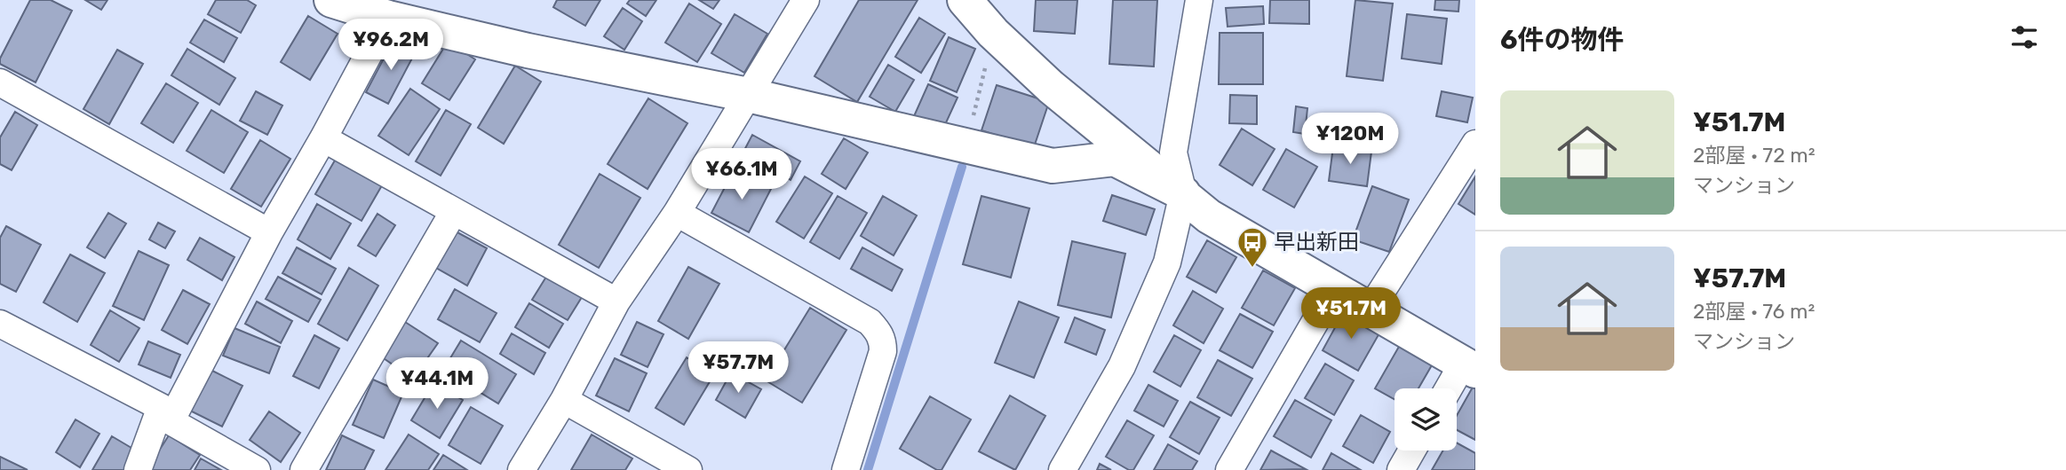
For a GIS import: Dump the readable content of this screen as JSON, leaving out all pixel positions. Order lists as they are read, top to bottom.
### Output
{
  "places": {
    "bus stop": ["早出新田"]
  },
  "page": {
    "heading": "6件の物件",
    "price": [
      "¥96.2M",
      "¥120M",
      "¥66.1M",
      "¥51.7M",
      "¥57.7M",
      "¥44.1M"
    ],
    "list": [
      {
        "name": "¥51.7M",
        "note": "2部屋 · 72 m² · マンション"
      },
      {
        "name": "¥57.7M",
        "note": "2部屋 · 76 m² · マンション"
      }
    ]
  }
}
